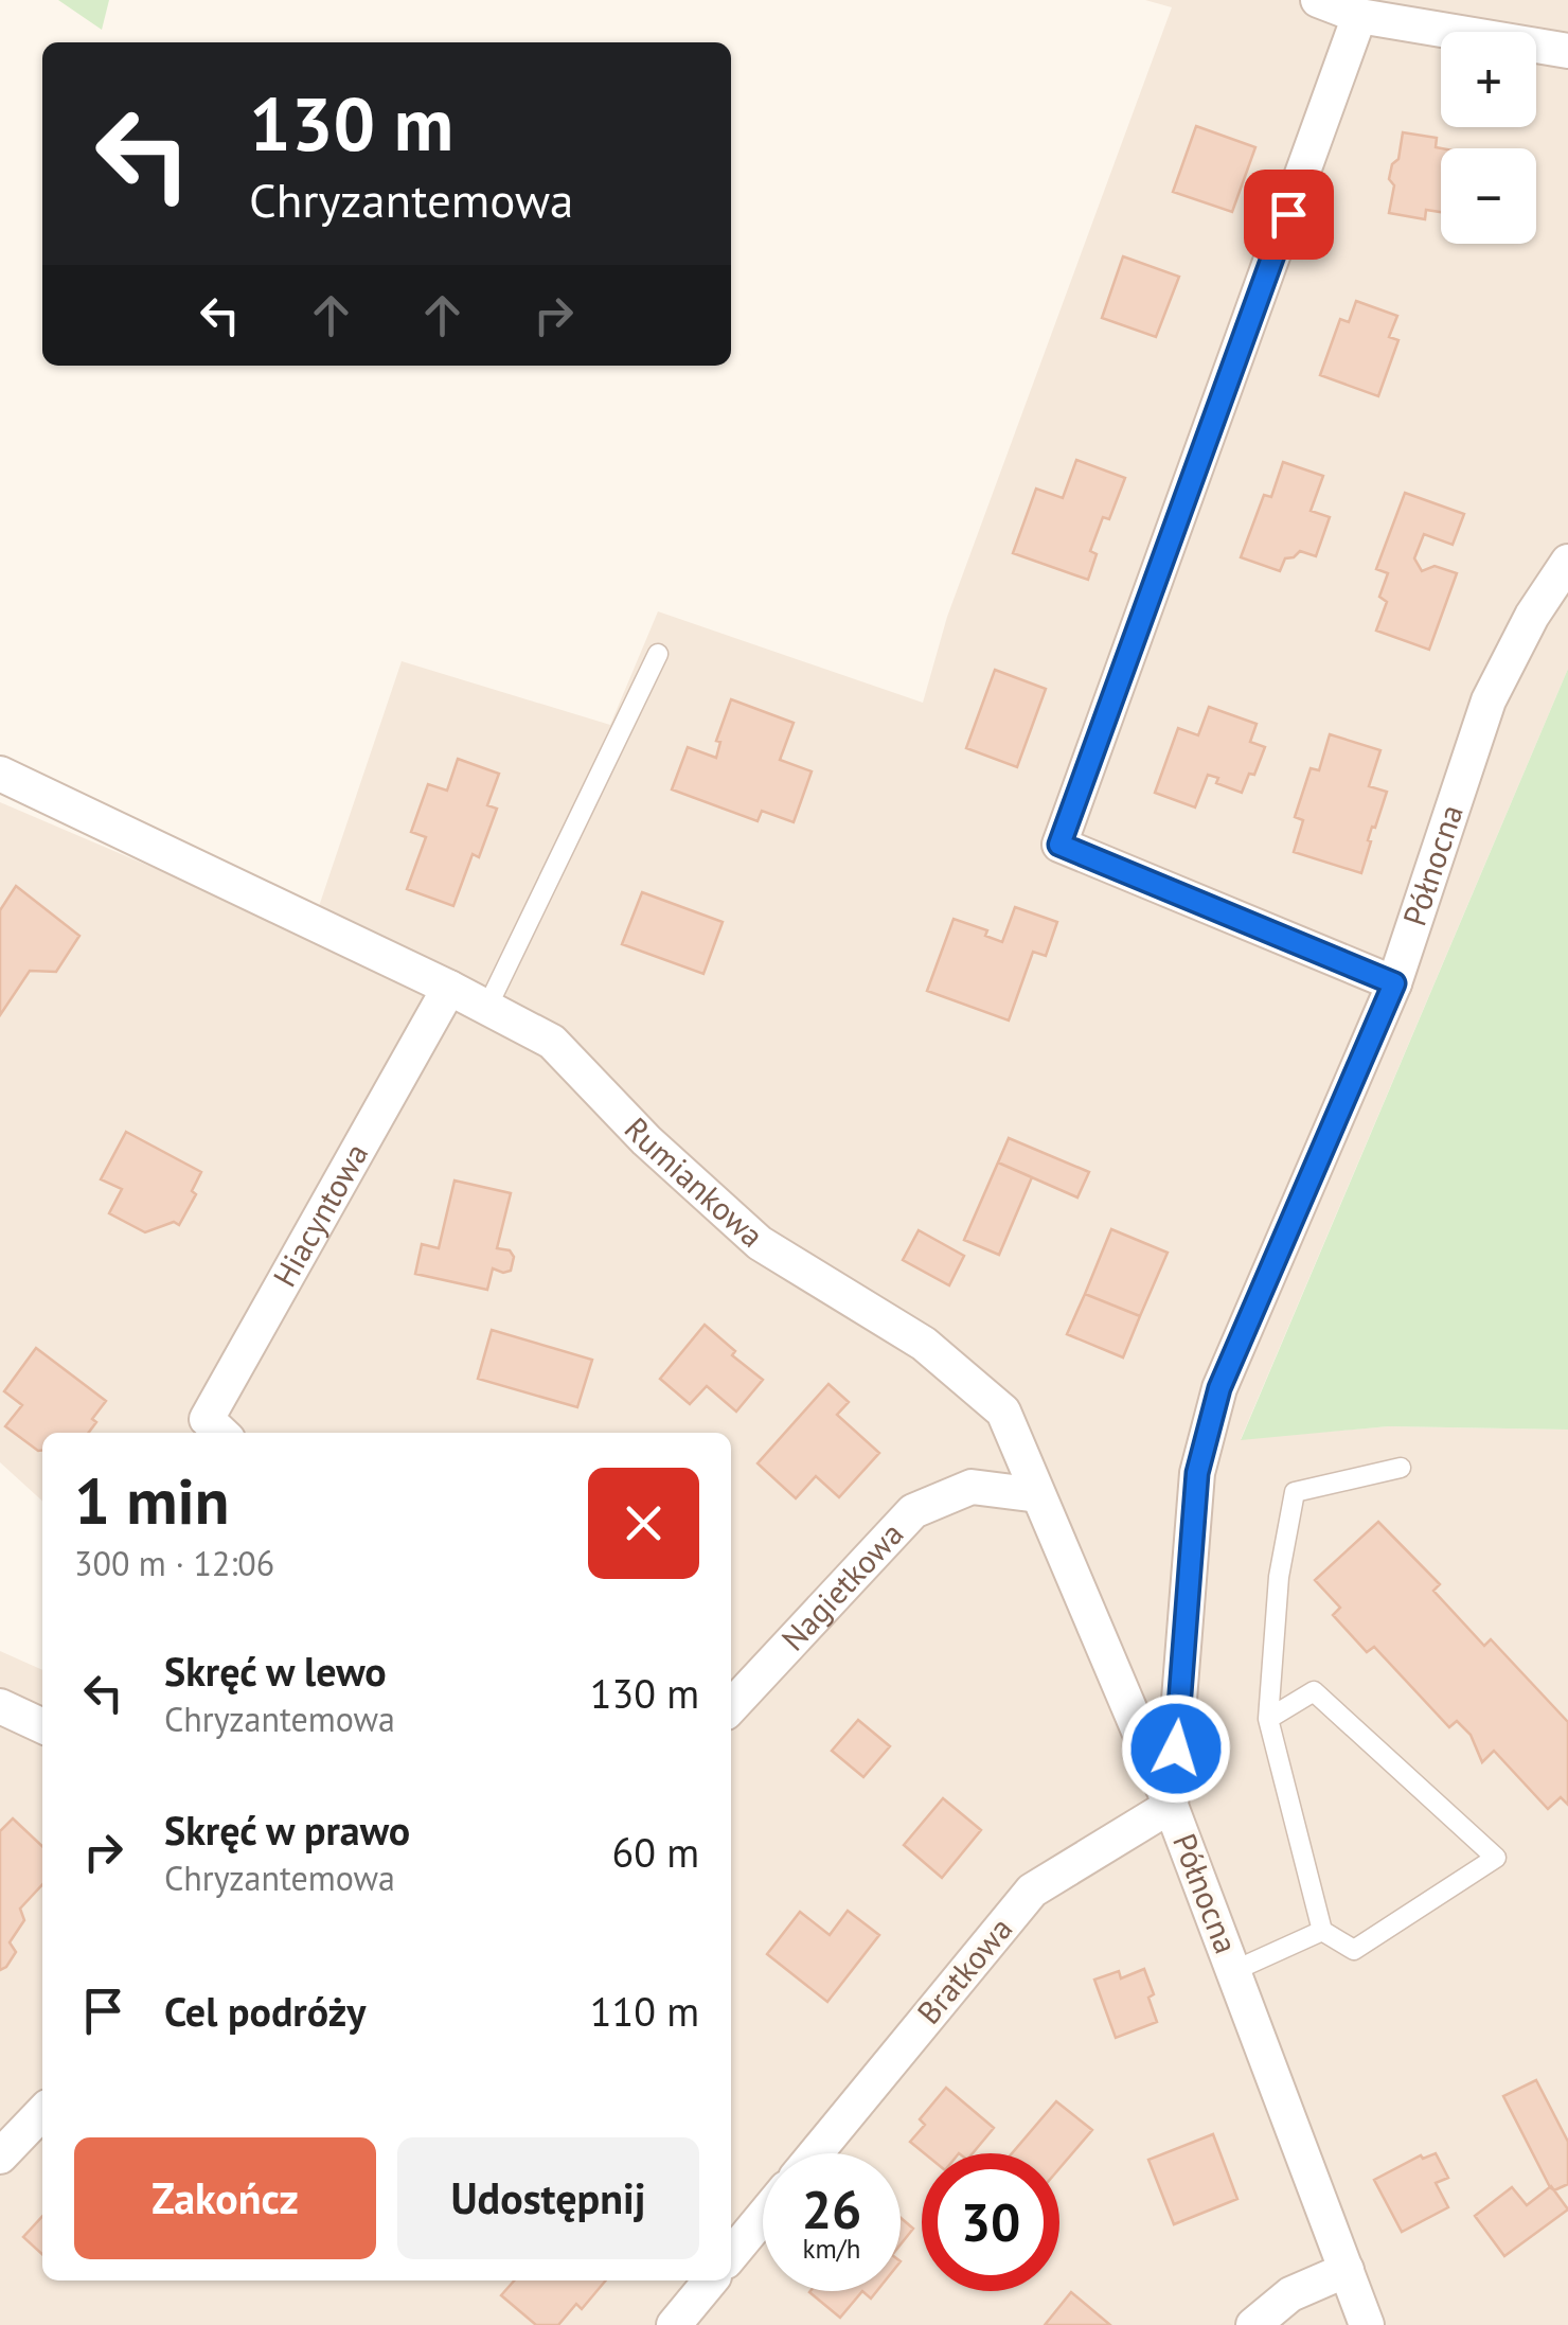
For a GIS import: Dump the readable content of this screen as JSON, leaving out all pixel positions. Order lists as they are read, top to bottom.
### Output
{
  "streets": {
    "street": [
      "Północna",
      "Rumiankowa",
      "Hiacyntowa",
      "Nagietkowa",
      "Bratkowa"
    ]
  },
  "crossings": [
    ["Północna", "Rumiankowa"],
    ["Północna", "Bratkowa"],
    ["Rumiankowa", "Hiacyntowa"],
    ["Rumiankowa", "Nagietkowa"],
    ["Rumiankowa", "Bratkowa"]
  ],
  "page": {
    "map_buttons": ["+", "−"],
    "turn": ["130 m", "Chryzantemowa"],
    "heading": ["1 min", "300 m · 12:06"],
    "list": [
      {
        "name": "Skręć w lewo",
        "note": "Chryzantemowa",
        "value": "130 m"
      },
      {
        "name": "Skręć w prawo",
        "note": "Chryzantemowa",
        "value": "60 m"
      },
      {
        "name": "Cel podróży",
        "value": "110 m"
      }
    ],
    "buttons": ["Zakończ", "Udostępnij"],
    "speed": "26 km/h",
    "limit": "30"
  }
}
